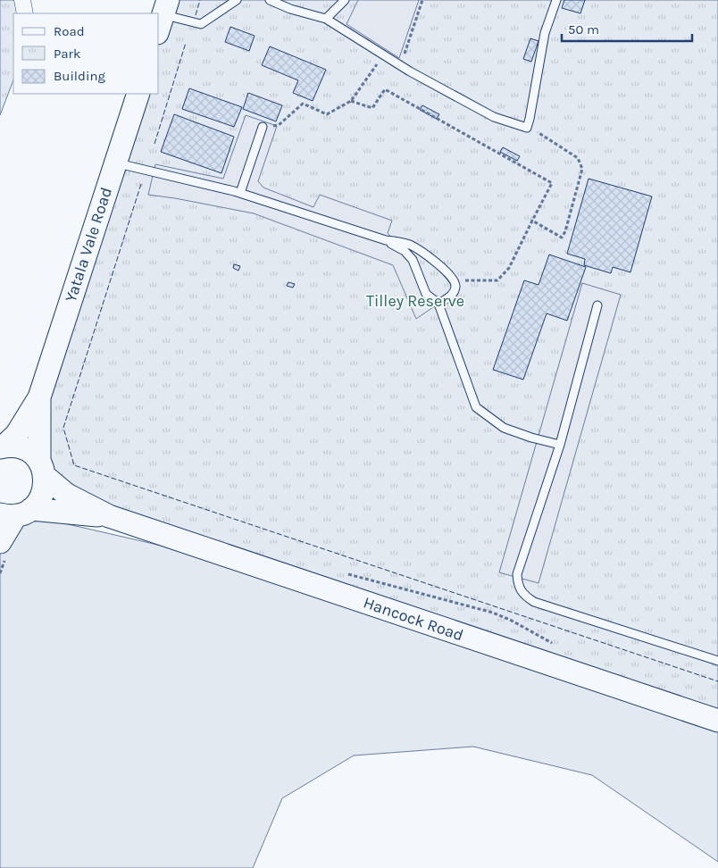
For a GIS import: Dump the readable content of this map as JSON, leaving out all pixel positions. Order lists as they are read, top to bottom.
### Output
{
  "streets": {
    "main road": ["Yatala Vale Road", "Hancock Road"]
  },
  "crossings": [
    ["Yatala Vale Road", "Hancock Road"]
  ],
  "parks": ["Tilley Reserve"],
  "legend": ["Road", "Park", "Building"],
  "scale_bar": "50 m"
}
